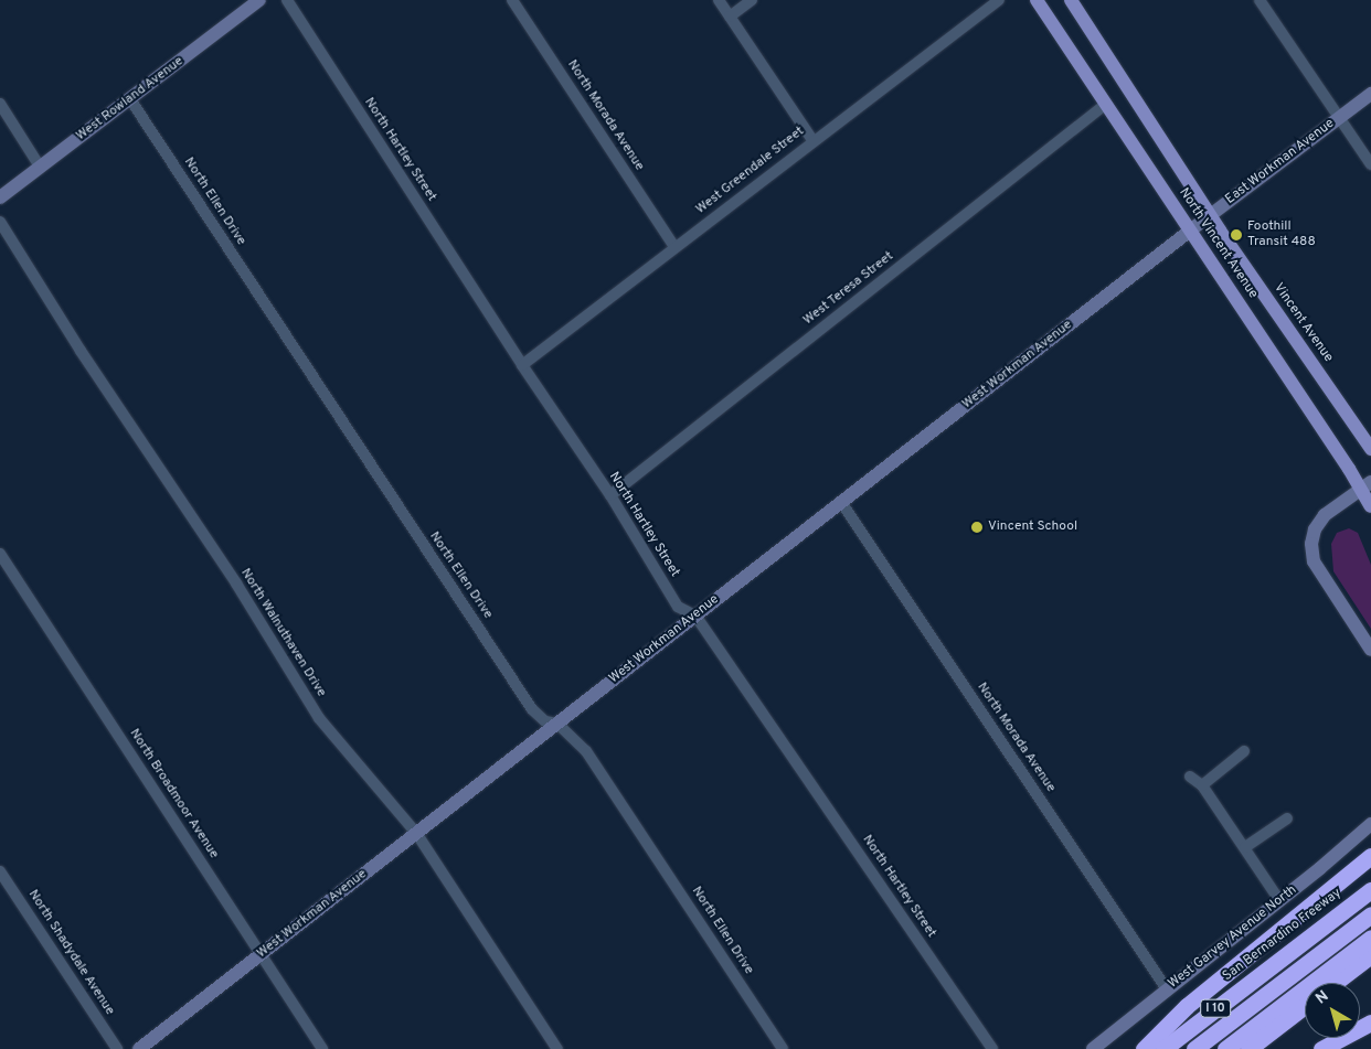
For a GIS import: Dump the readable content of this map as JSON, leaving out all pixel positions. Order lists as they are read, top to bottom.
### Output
{
  "streets": {
    "highway": ["San Bernardino Freeway", "I 10"],
    "main road": ["North Vincent Avenue", "Vincent Avenue"],
    "street": [
      "West Rowland Avenue",
      "North Morada Avenue",
      "North Hartley Street",
      "East Workman Avenue",
      "West Greendale Street",
      "North Ellen Drive",
      "West Teresa Street",
      "West Workman Avenue",
      "North Walnuthaven Drive",
      "North Broadmoor Avenue",
      "West Garvey Avenue North",
      "North Shadydale Avenue"
    ]
  },
  "crossings": [
    ["West Rowland Avenue", "North Ellen Drive"],
    ["North Morada Avenue", "West Greendale Street"],
    ["North Morada Avenue", "West Workman Avenue"],
    ["North Morada Avenue", "West Garvey Avenue North"],
    ["North Hartley Street", "West Greendale Street"],
    ["North Hartley Street", "West Teresa Street"],
    ["North Hartley Street", "West Workman Avenue"],
    ["East Workman Avenue", "North Vincent Avenue"],
    ["East Workman Avenue", "Vincent Avenue"],
    ["East Workman Avenue", "West Workman Avenue"],
    ["North Ellen Drive", "West Workman Avenue"],
    ["North Vincent Avenue", "West Teresa Street"],
    ["North Vincent Avenue", "Vincent Avenue"],
    ["North Vincent Avenue", "West Workman Avenue"],
    ["West Workman Avenue", "North Walnuthaven Drive"],
    ["West Workman Avenue", "North Broadmoor Avenue"]
  ],
  "places": ["Foothill Transit 488", "Vincent School"],
  "north": "top left"
}
